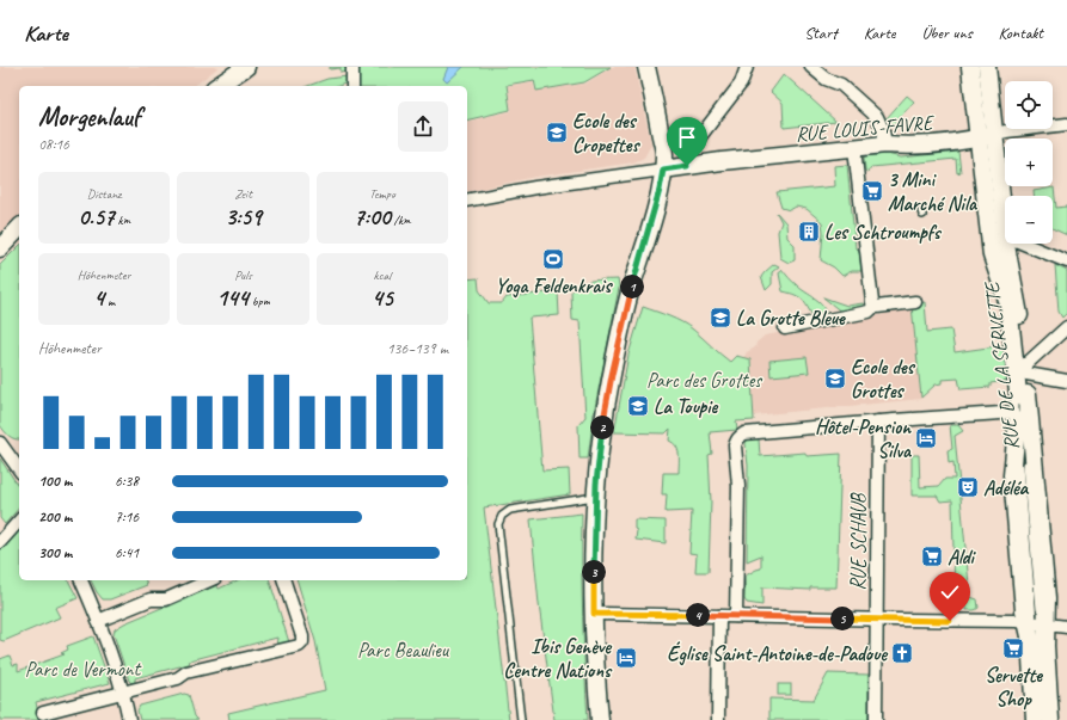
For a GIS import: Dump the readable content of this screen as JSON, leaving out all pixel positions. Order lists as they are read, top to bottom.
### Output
{
  "streets": {
    "main road": ["RUE LOUIS-FAVRE", "RUE DE LA SERVETTE"],
    "street": ["RUE SCHAUB"]
  },
  "crossings": [
    ["RUE LOUIS-FAVRE", "RUE DE LA SERVETTE"]
  ],
  "parks": ["Parc des Grottes", "Parc Beaulieu", "Parc de Vermont"],
  "places": {
    "school or university": [
      "Ecole des Cropettes",
      "La Grotte Bleue",
      "Ecole des Grottes",
      "La Toupie"
    ],
    "supermarket": ["3 Mini Marché Nila", "Aldi", "Servette Shop"],
    "building": ["Les Schtroumpfs"],
    "sports": ["Yoga Feldenkrais"],
    "hotel": ["Hôtel-Pension Silva", "Ibis Genève Centre Nations"],
    "theatre": ["Adéléa"],
    "church": ["Église Saint-Antoine-de-Padoue"]
  },
  "page": {
    "header": "Karte",
    "nav": [
      "Start",
      "Karte",
      "Über uns",
      "Kontakt"
    ],
    "map_buttons": ["+", "−"],
    "heading": ["Morgenlauf", "08:16"],
    "stats": [
      ["Distanz", "0.57 km"],
      ["Zeit", "3:59"],
      ["Tempo", "7:00 /km"],
      ["Höhenmeter", "4 m"],
      ["Puls", "144 bpm"],
      ["kcal", "45"]
    ],
    "pins": [
      "1",
      "2",
      "3",
      "4",
      "5"
    ],
    "chart": ["Höhenmeter", "136–139 m"],
    "list": [
      {
        "name": "100 m",
        "note": "6:38"
      },
      {
        "name": "200 m",
        "note": "7:16"
      },
      {
        "name": "300 m",
        "note": "6:41"
      }
    ]
  }
}
